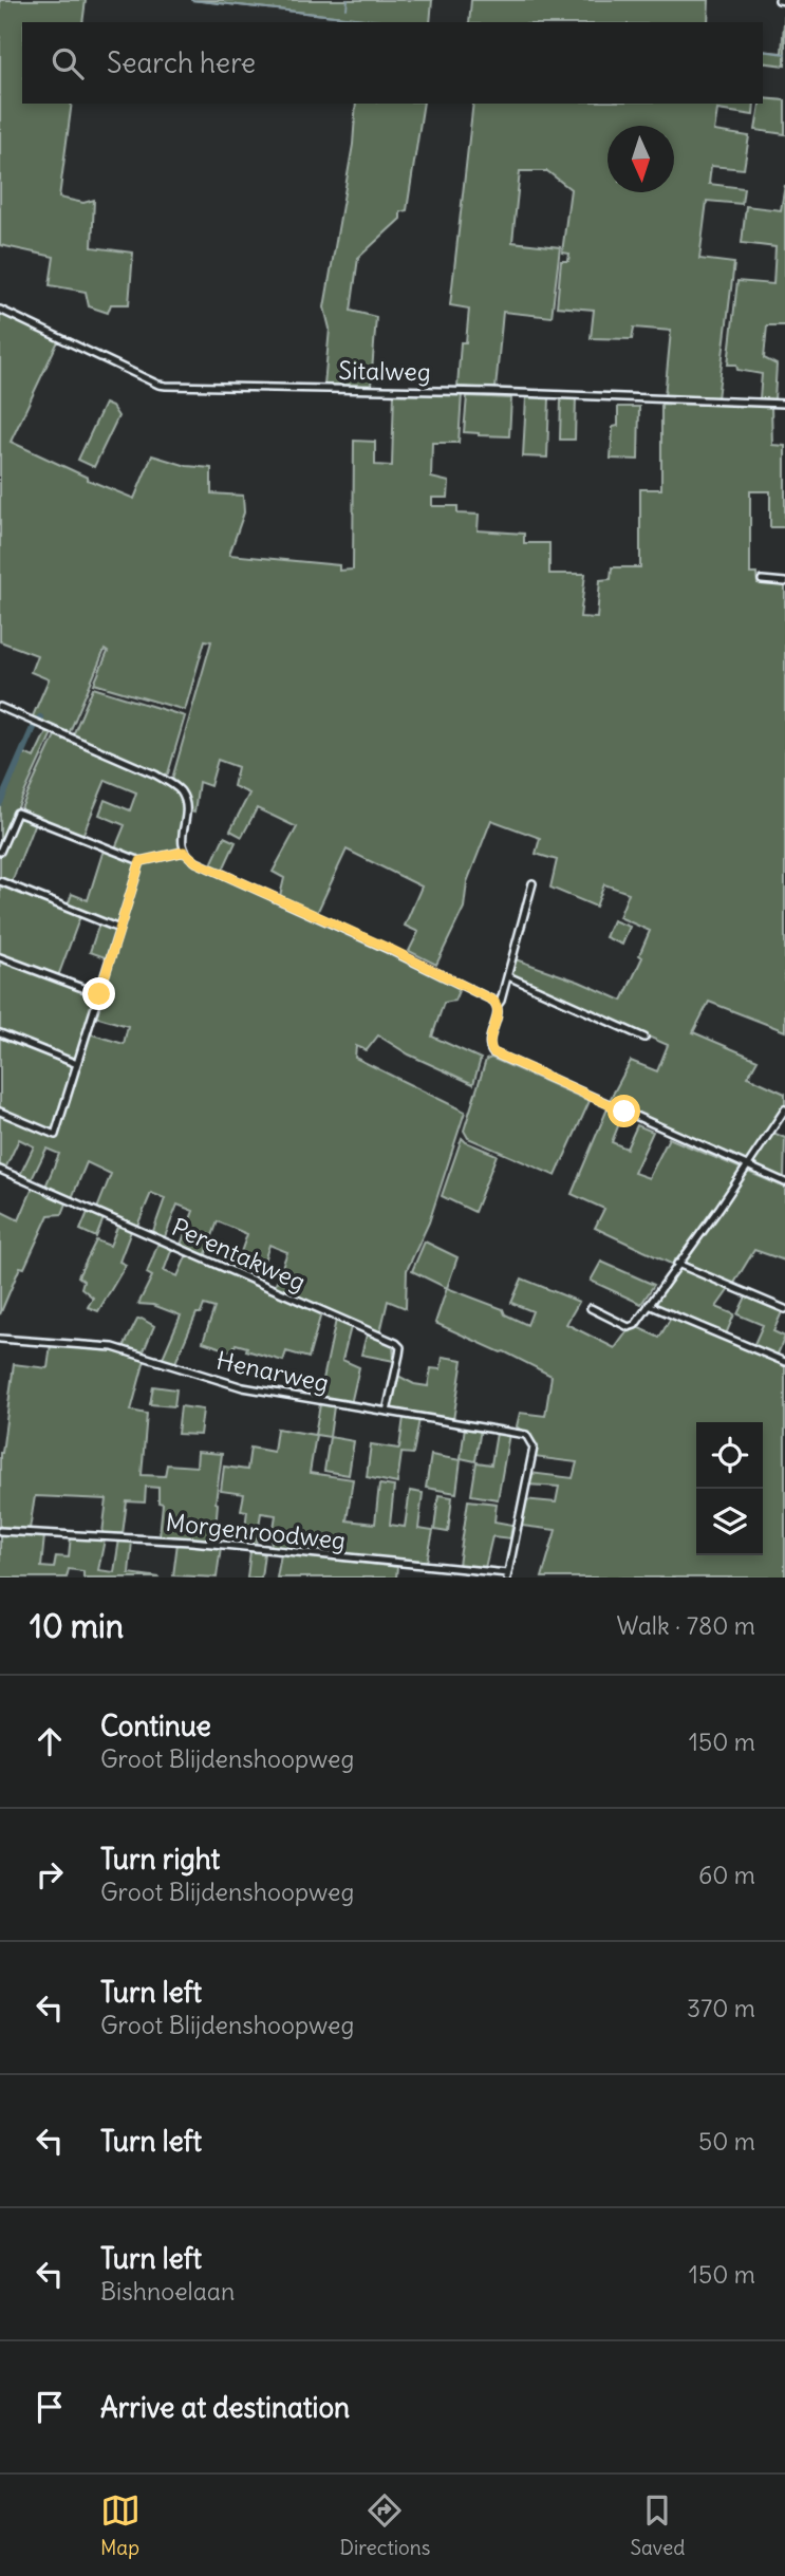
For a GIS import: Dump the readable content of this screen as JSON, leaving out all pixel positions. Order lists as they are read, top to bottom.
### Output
{
  "streets": {
    "street": [
      "Sitalweg",
      "Perentakweg",
      "Henarweg",
      "Morgenroodweg"
    ]
  },
  "crossings": [
    ["Perentakweg", "Henarweg"],
    ["Henarweg", "Morgenroodweg"]
  ],
  "north": "bottom",
  "page": {
    "search": "Search here",
    "heading": ["10 min", "Walk · 780 m"],
    "list": [
      ["Continue", "Groot Blijdenshoopweg", "150 m"],
      ["Turn right", "Groot Blijdenshoopweg", "60 m"],
      ["Turn left", "Groot Blijdenshoopweg", "370 m"],
      ["Turn left", "50 m"],
      ["Turn left", "Bishnoelaan", "150 m"],
      "Arrive at destination"
    ],
    "nav": ["Map", "Directions", "Saved"]
  }
}
